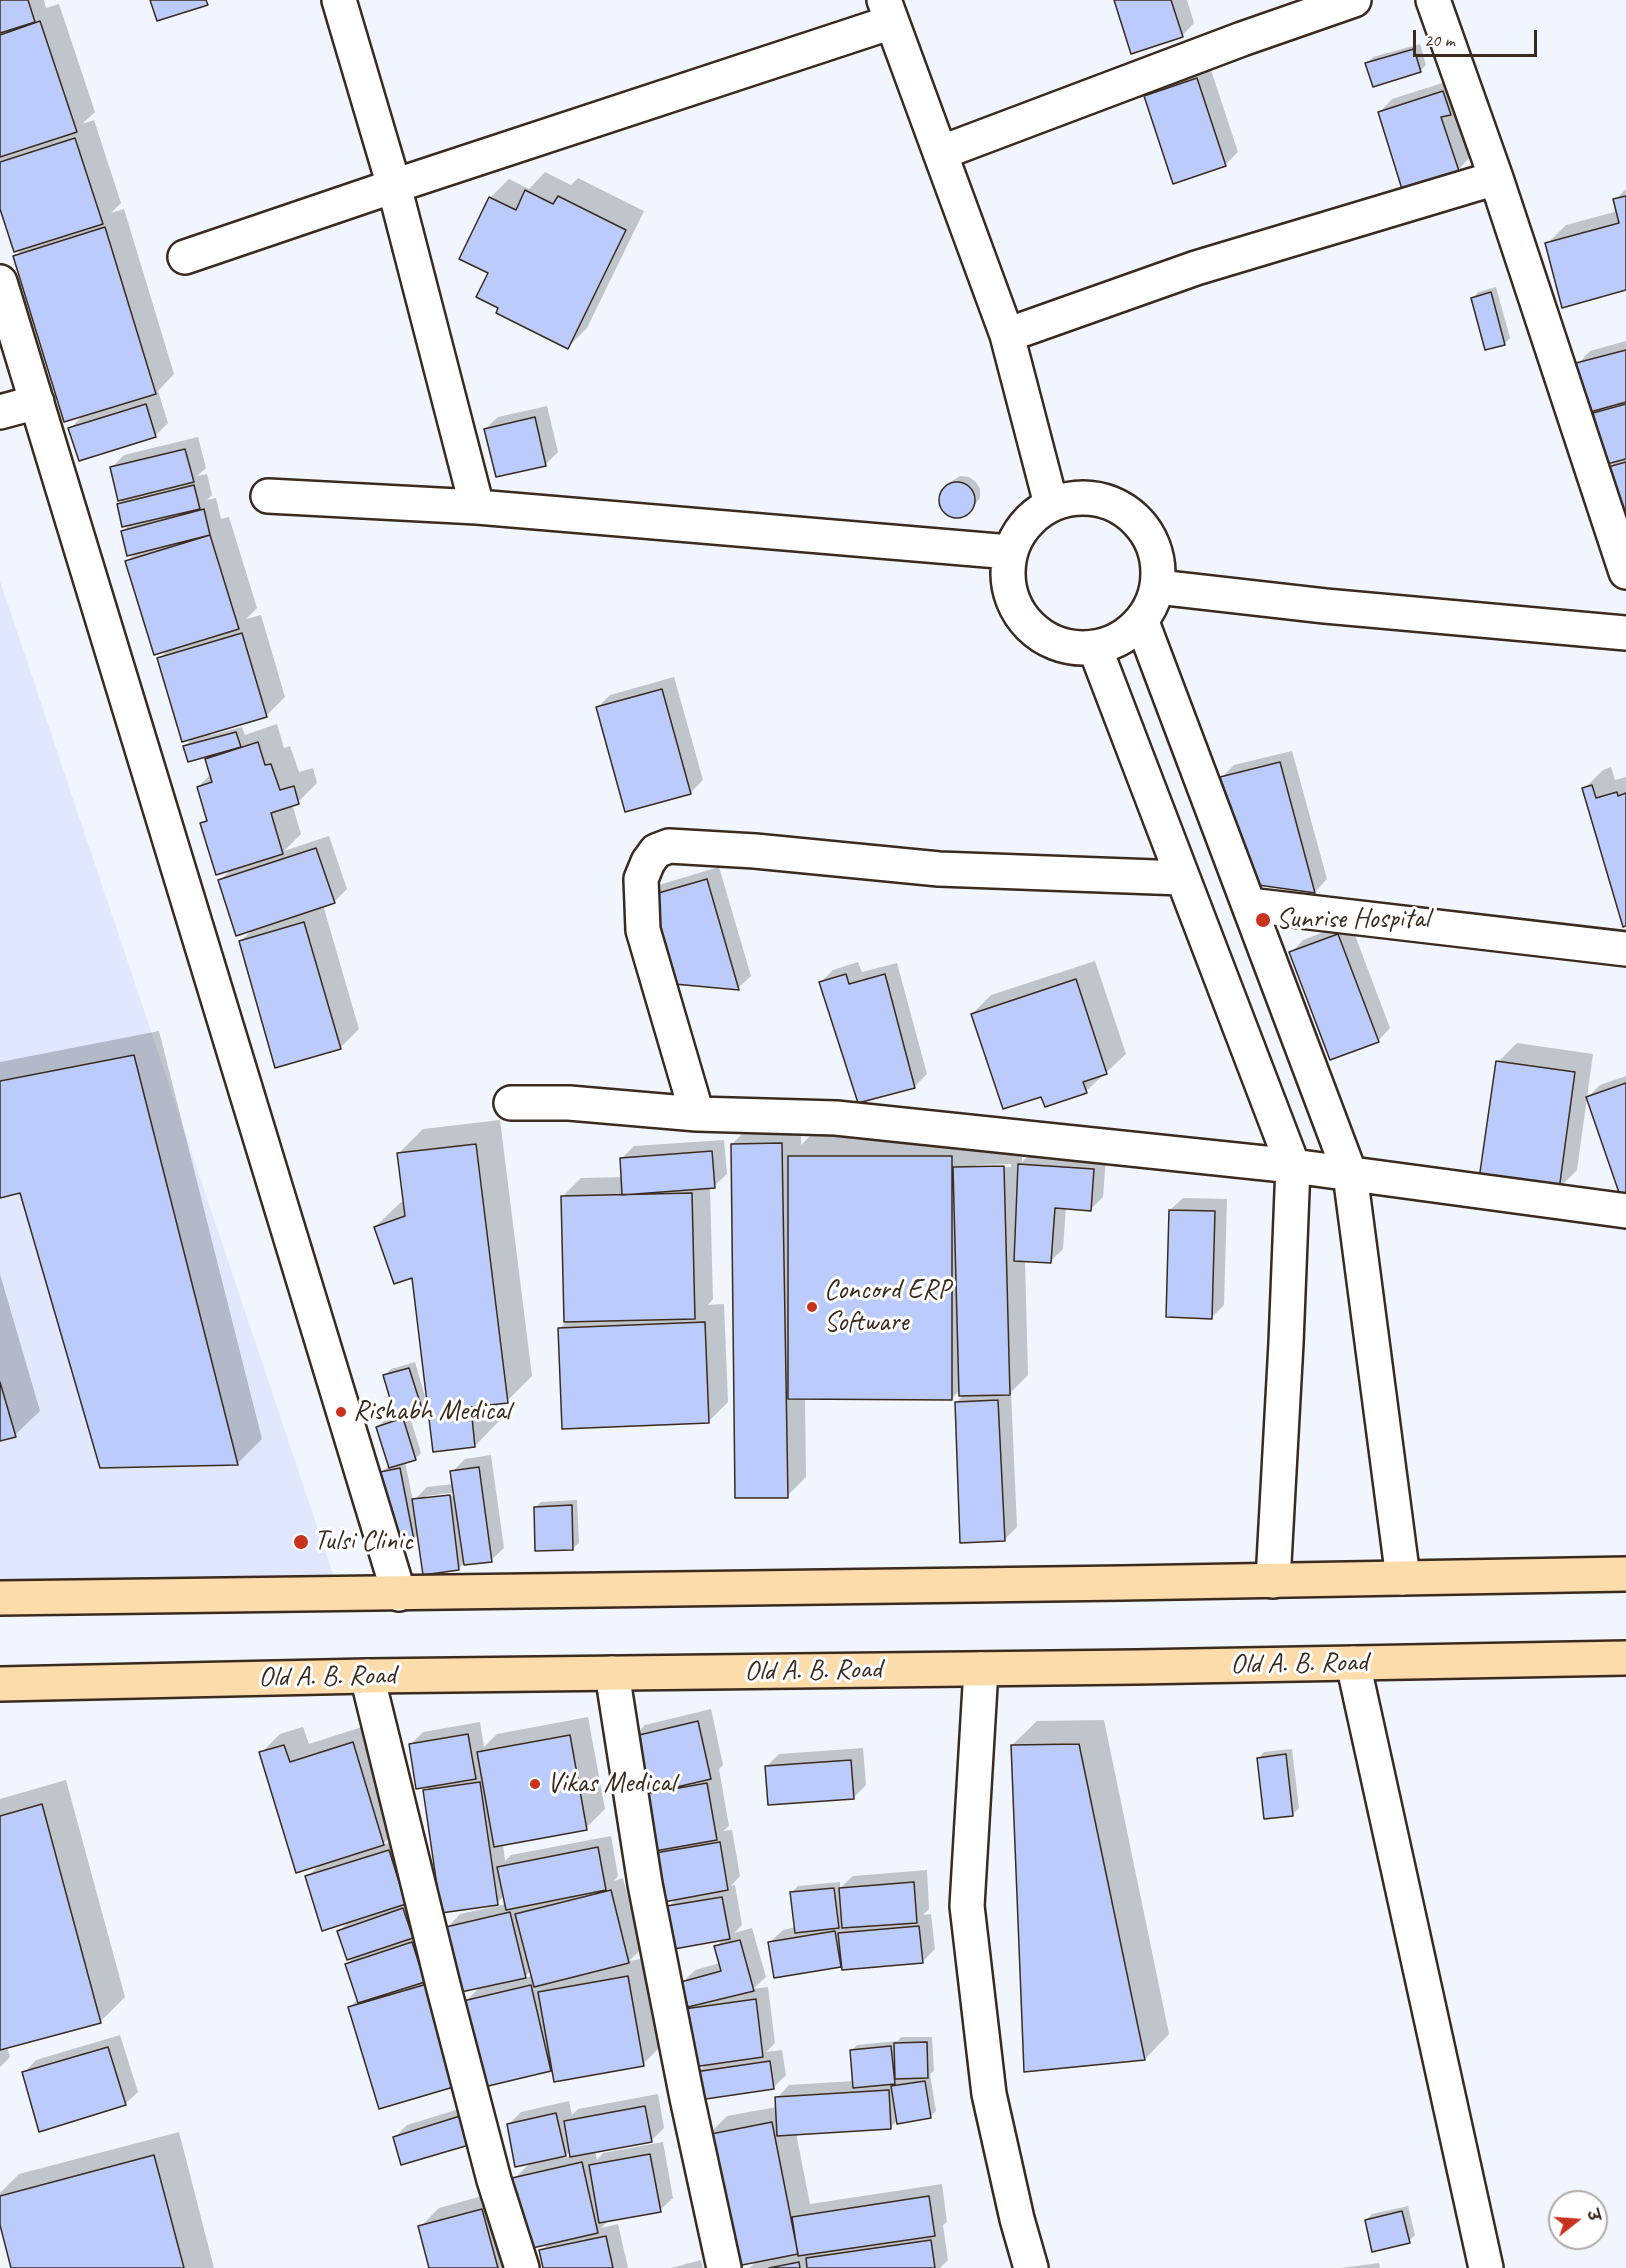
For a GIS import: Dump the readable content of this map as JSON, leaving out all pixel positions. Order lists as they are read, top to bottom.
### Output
{
  "streets": {
    "main road": ["Old A. B. Road"]
  },
  "places": [
    "Sunrise Hospital",
    "Concord ERP Software",
    "Rishabh Medical",
    "Tulsi Clinic",
    "Vikas Medical"
  ],
  "scale_bar": "20 m",
  "north": "right"
}
